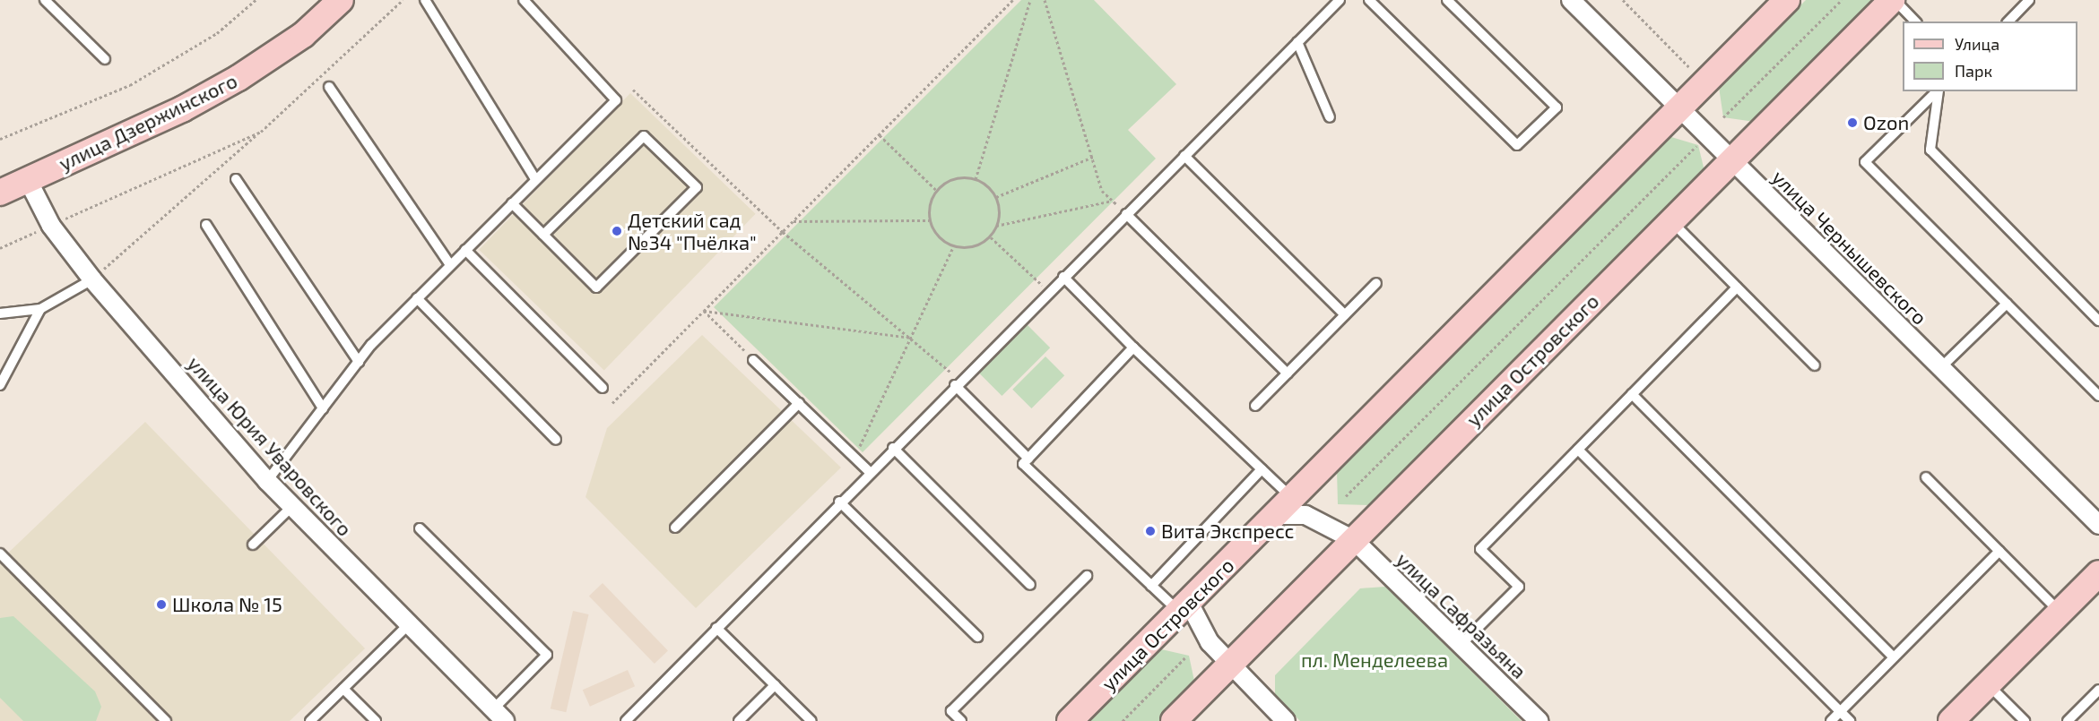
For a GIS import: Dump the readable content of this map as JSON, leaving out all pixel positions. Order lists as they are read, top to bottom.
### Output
{
  "streets": {
    "main road": ["улица Дзержинского", "улица Островского"],
    "street": ["улица Чернышевского", "улица Юрия Уваровского", "улица Сафразьяна"]
  },
  "crossings": [
    ["улица Дзержинского", "улица Юрия Уваровского"],
    ["улица Чернышевского", "улица Островского"],
    ["улица Островского", "улица Сафразьяна"]
  ],
  "parks": ["пл. Менделеева"],
  "places": [
    "Ozon",
    "Детский сад №34 \"Пчёлка\"",
    "Вита Экспресс",
    "Школа № 15"
  ],
  "legend": ["Улица", "Парк"]
}
